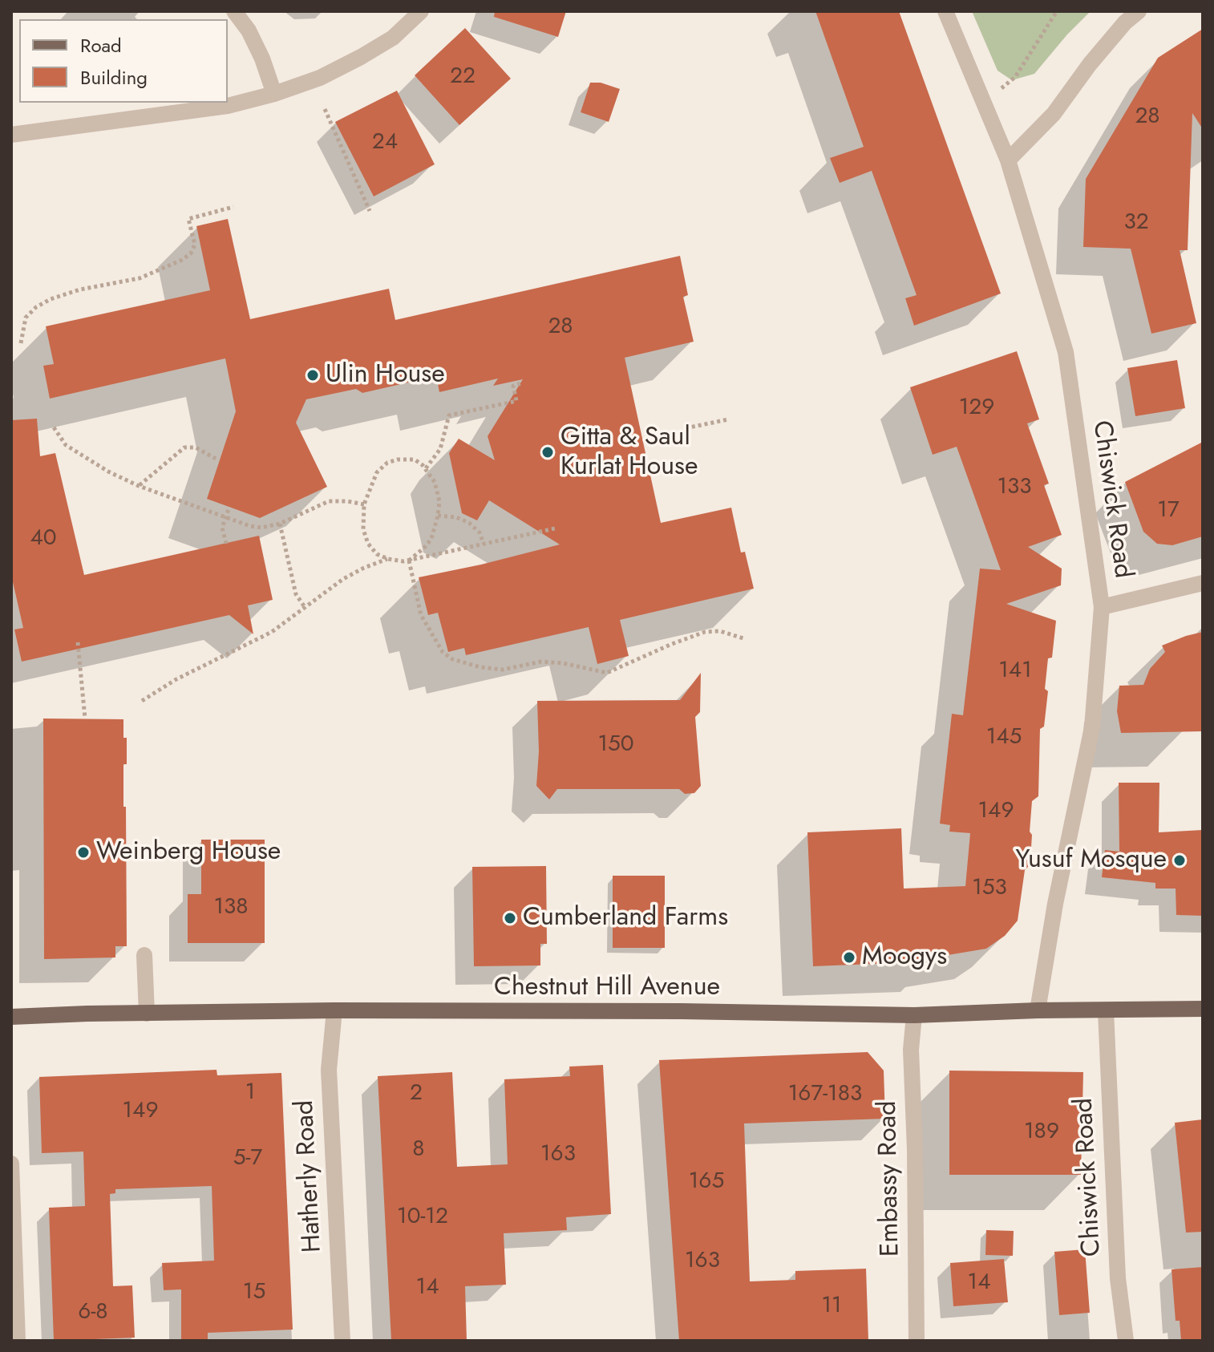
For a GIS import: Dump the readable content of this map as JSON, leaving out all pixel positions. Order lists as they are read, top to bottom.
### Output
{
  "streets": {
    "main road": ["Chestnut Hill Avenue"],
    "street": ["Chiswick Road", "Hatherly Road", "Embassy Road"]
  },
  "crossings": [
    ["Chiswick Road", "Chestnut Hill Avenue"],
    ["Chestnut Hill Avenue", "Hatherly Road"],
    ["Chestnut Hill Avenue", "Embassy Road"]
  ],
  "places": [
    "Ulin House",
    "Gitta & Saul Kurlat House",
    "Weinberg House",
    "Yusuf Mosque",
    "Cumberland Farms",
    "Moogys"
  ],
  "house_numbers": [
    "22",
    "28",
    "24",
    "32",
    "28",
    "129",
    "133",
    "17",
    "40",
    "141",
    "145",
    "150",
    "149",
    "153",
    "138",
    "1",
    "2",
    "167-183",
    "149",
    "189",
    "8",
    "163",
    "5-7",
    "165",
    "10-12",
    "163",
    "14",
    "14",
    "15",
    "11",
    "6-8"
  ],
  "legend": ["Road", "Building"]
}
